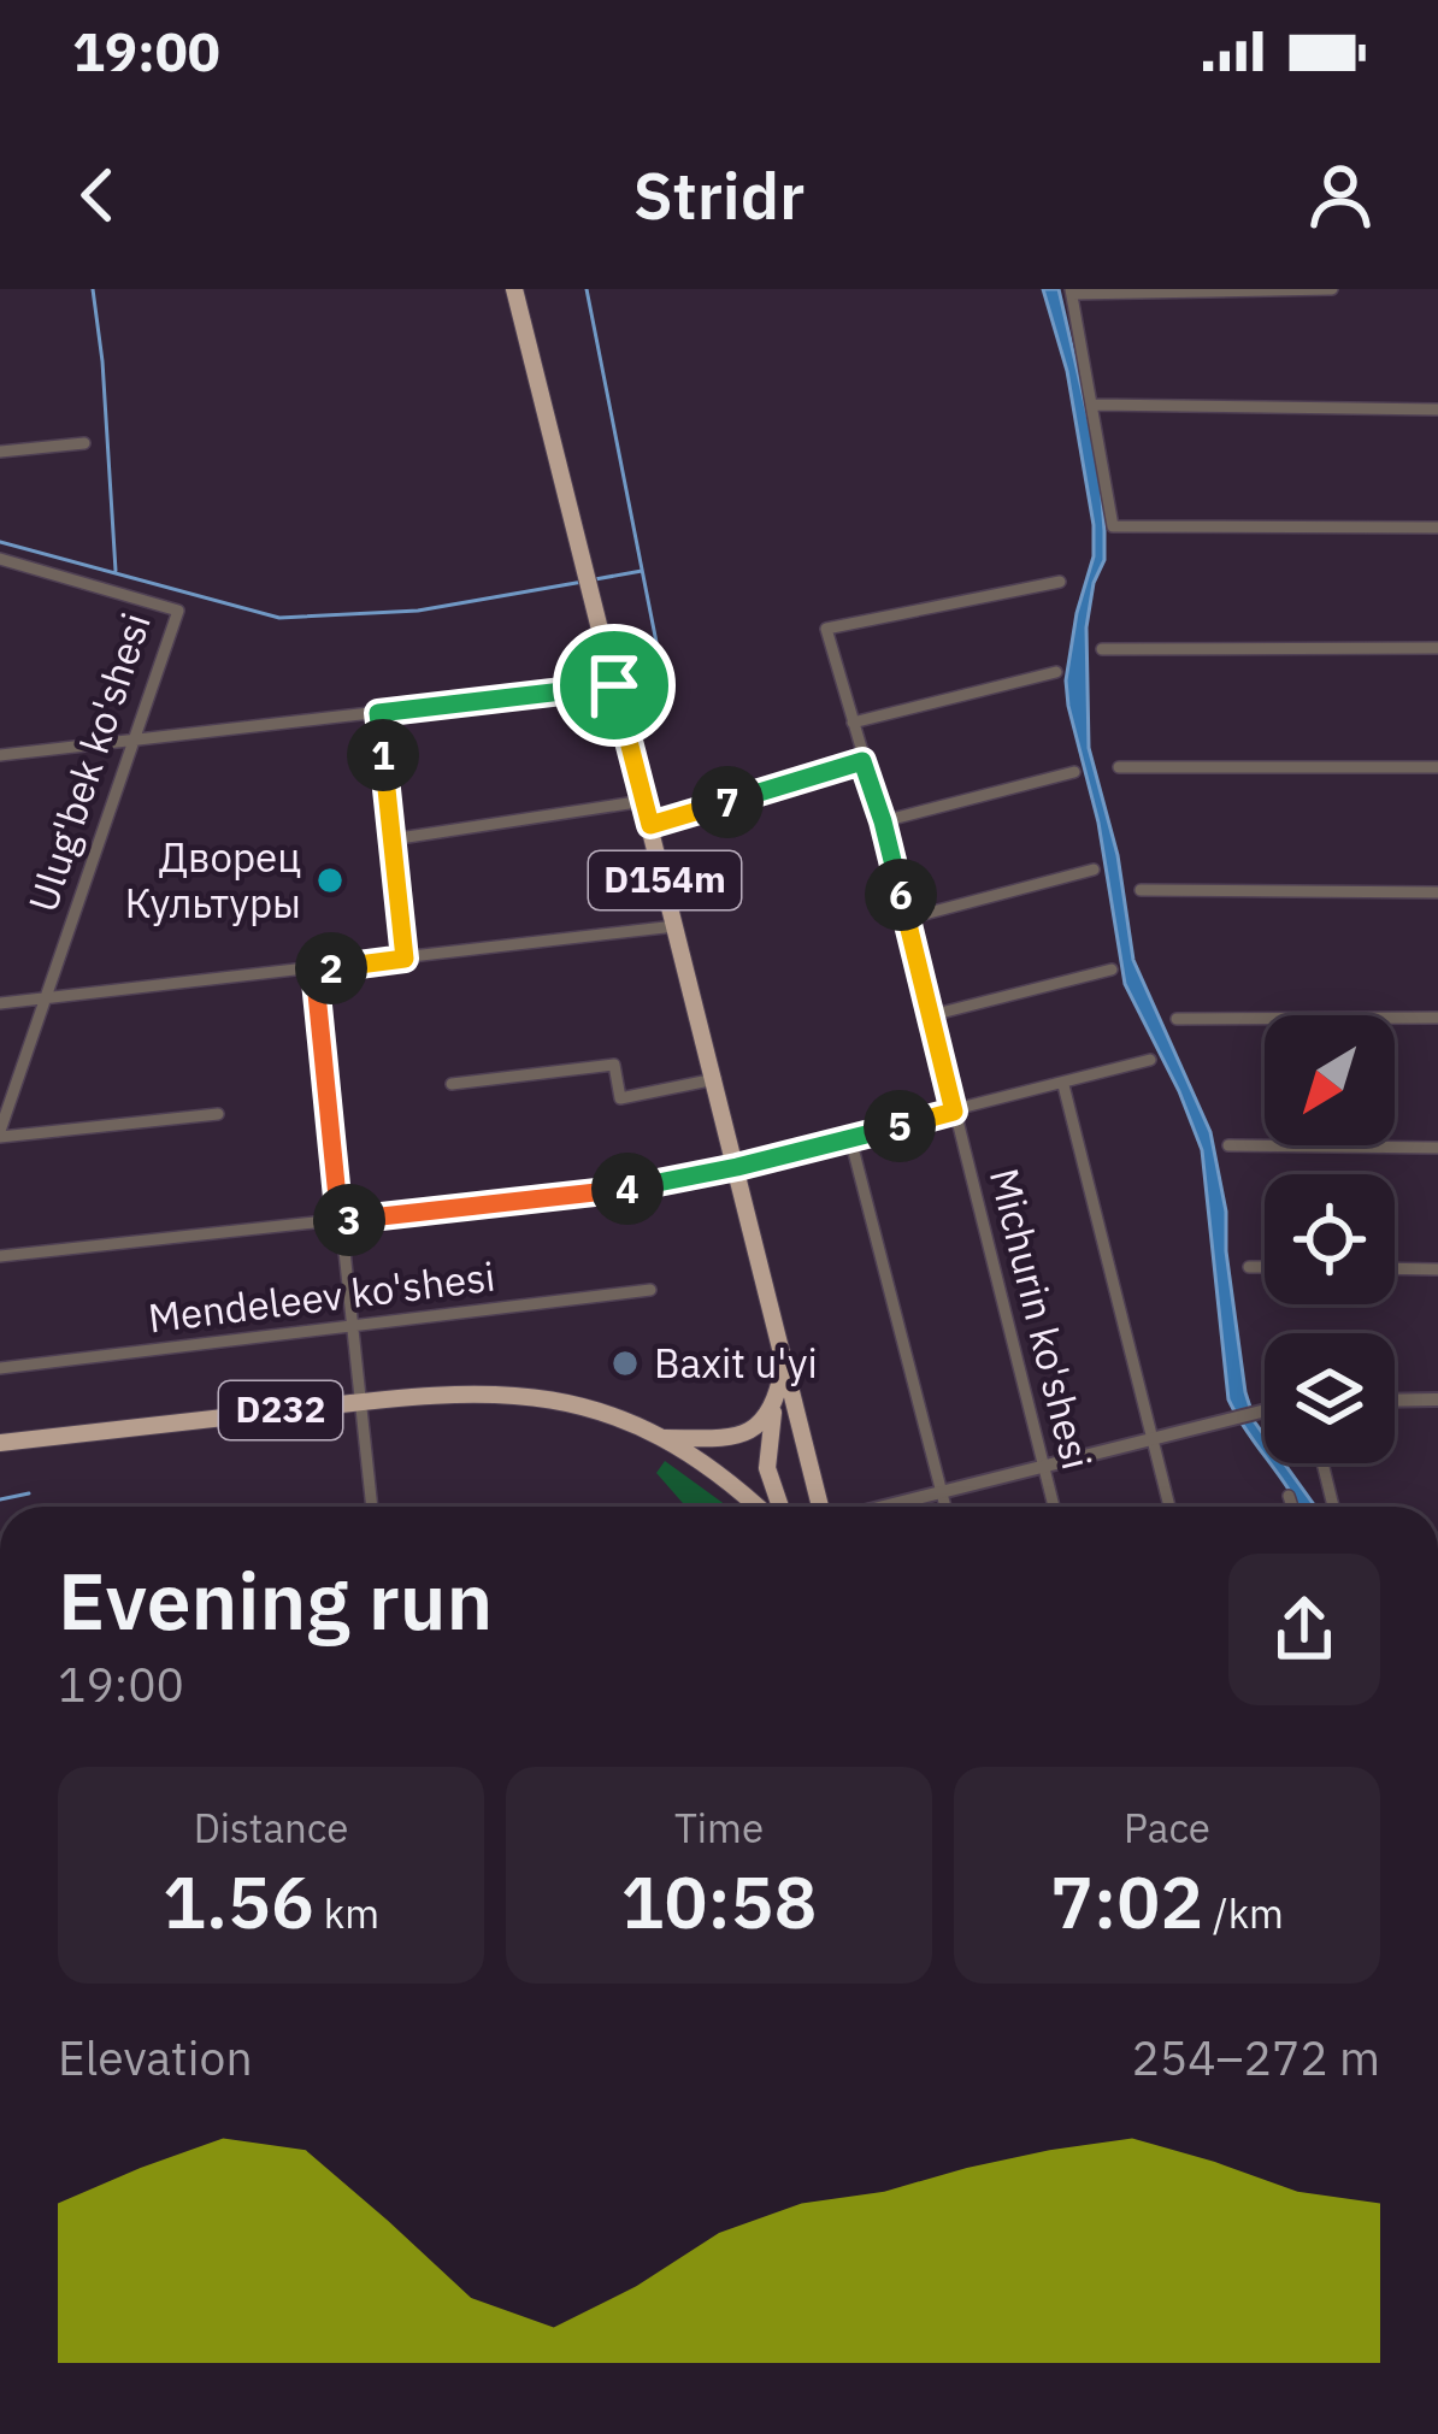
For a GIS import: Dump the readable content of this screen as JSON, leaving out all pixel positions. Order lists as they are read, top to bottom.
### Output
{
  "streets": {
    "main road": ["D154m", "D232"],
    "street": ["Ulug'bek ko'shesi", "Mendeleev ko'shesi", "Michurin ko'shesi"]
  },
  "places": ["Дворец Культуры", "Baxit u'yi"],
  "north": "bottom left",
  "page": {
    "status": "19:00",
    "header": "Stridr",
    "pins": [
      "1",
      "7",
      "6",
      "2",
      "5",
      "4",
      "3"
    ],
    "heading": ["Evening run", "19:00"],
    "stats": [
      ["Distance", "1.56 km"],
      ["Time", "10:58"],
      ["Pace", "7:02 /km"]
    ],
    "chart": ["Elevation", "254–272 m"]
  }
}
